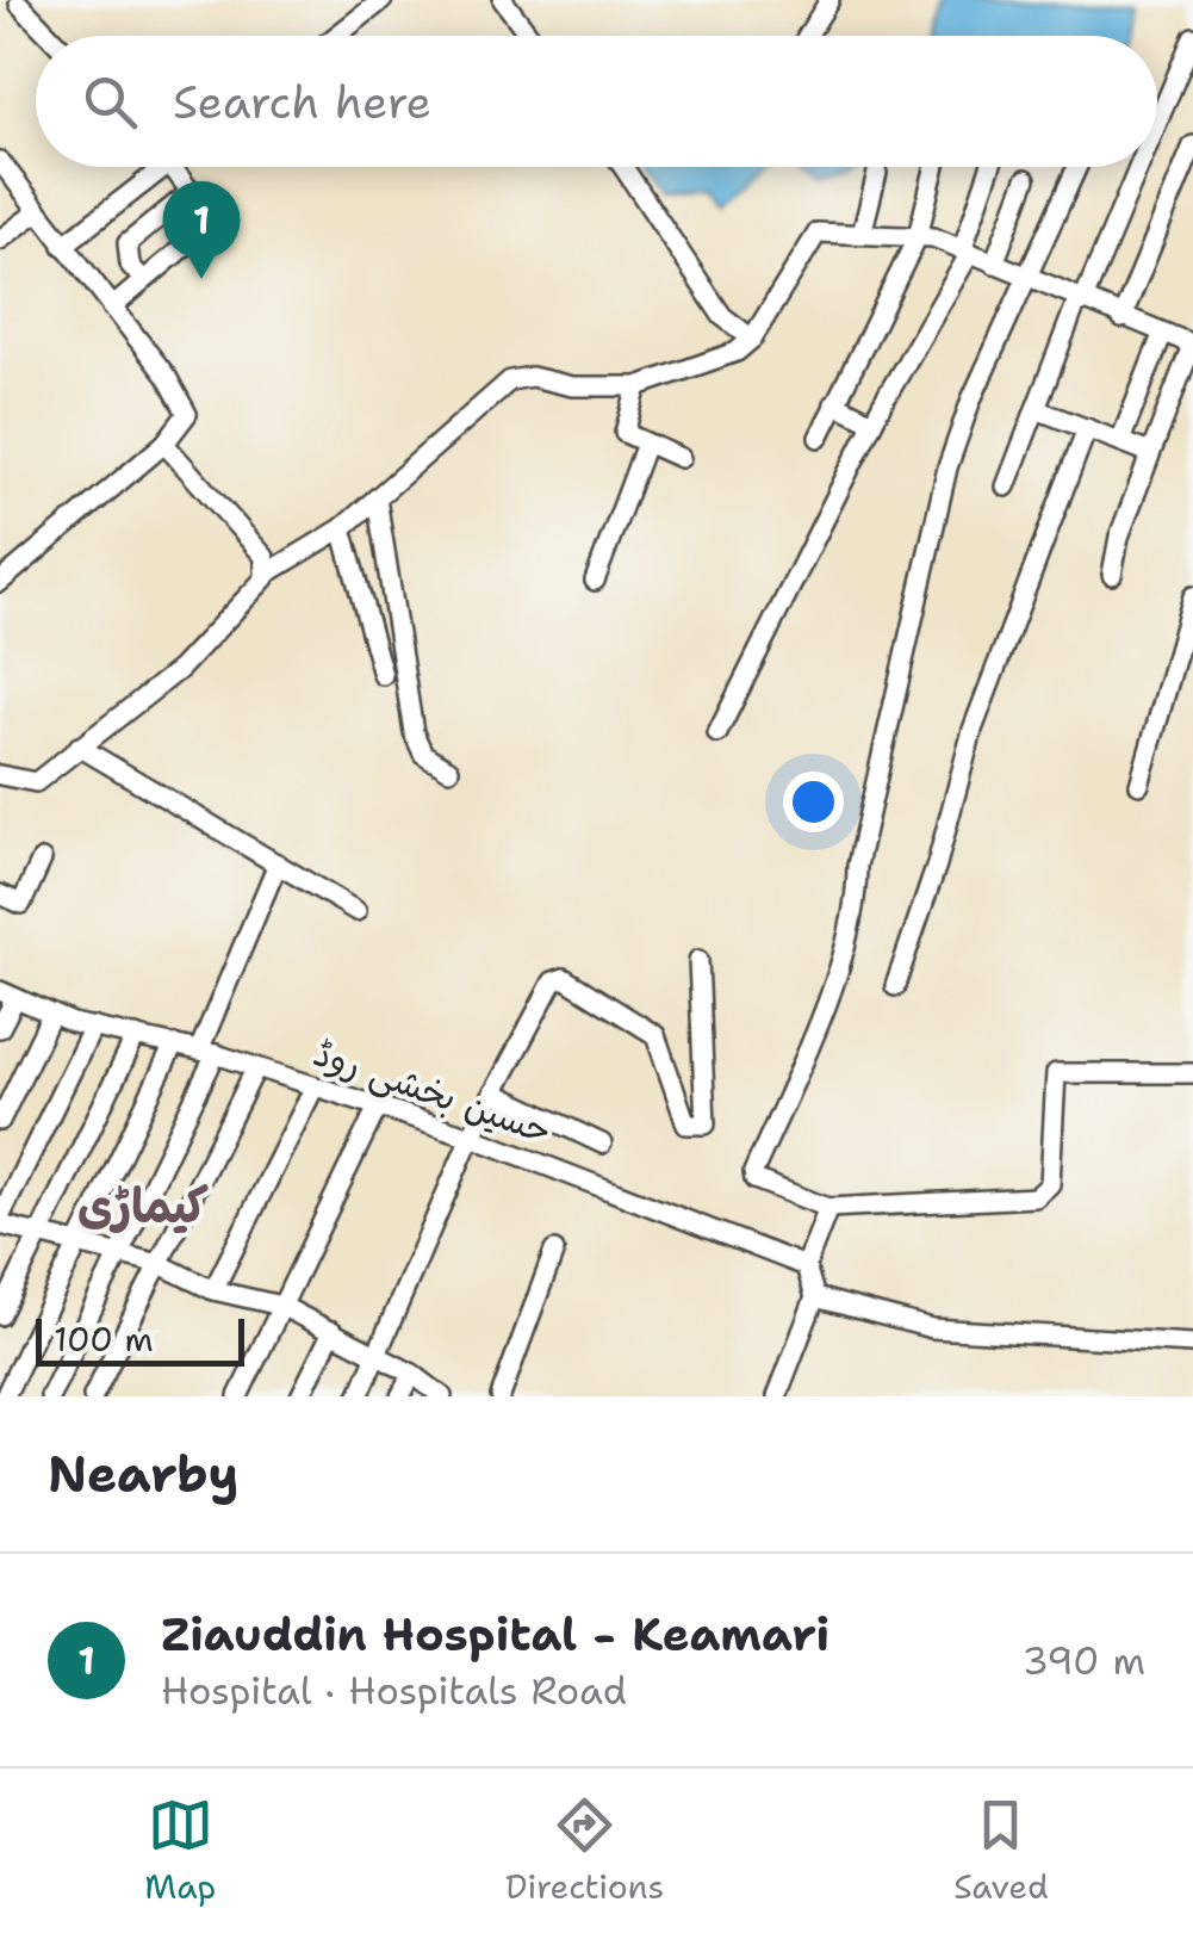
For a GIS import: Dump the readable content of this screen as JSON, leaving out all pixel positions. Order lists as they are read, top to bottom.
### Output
{
  "streets": {
    "street": ["حسین بخشی روڈ"]
  },
  "districts": ["کیماڑی"],
  "scale_bar": "100 m",
  "page": {
    "search": "Search here",
    "pins": "1",
    "scale": "100 m",
    "heading": "Nearby",
    "list": [
      {
        "mark": "1",
        "name": "Ziauddin Hospital - Keamari",
        "note": "Hospital · Hospitals Road",
        "value": "390 m"
      }
    ],
    "nav": ["Map", "Directions", "Saved"]
  }
}
